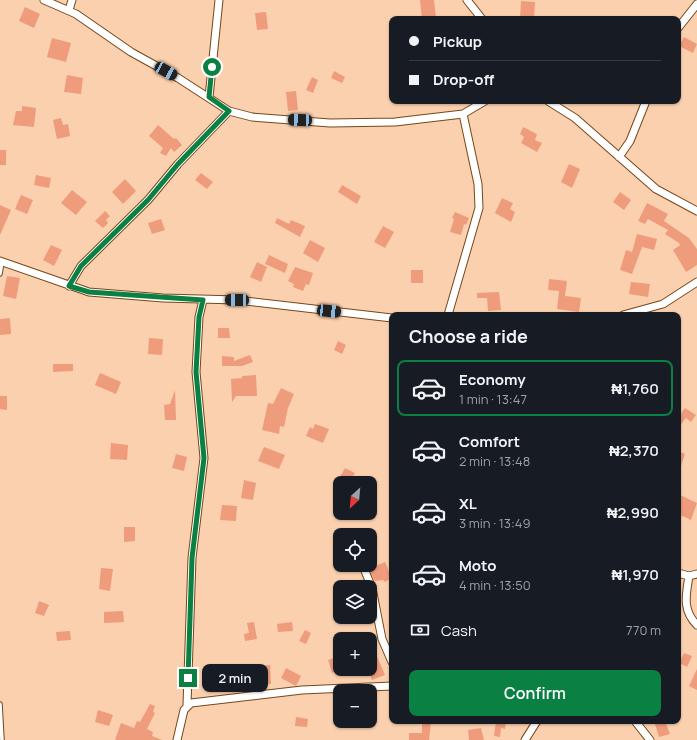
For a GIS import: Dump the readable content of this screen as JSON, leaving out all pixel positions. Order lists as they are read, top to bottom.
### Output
{
  "north": "bottom left",
  "page": {
    "banner": ["Pickup", "Drop-off"],
    "heading": "Choose a ride",
    "list": [
      {
        "name": "Economy",
        "note": "1 min · 13:47",
        "value": "₦1,760"
      },
      {
        "name": "Comfort",
        "note": "2 min · 13:48",
        "value": "₦2,370"
      },
      {
        "name": "XL",
        "note": "3 min · 13:49",
        "value": "₦2,990"
      },
      {
        "name": "Moto",
        "note": "4 min · 13:50",
        "value": "₦1,970"
      }
    ],
    "map_buttons": ["+", "−"],
    "pay": ["Cash", "770 m"],
    "buttons": "Confirm",
    "bubble": "2 min"
  }
}
